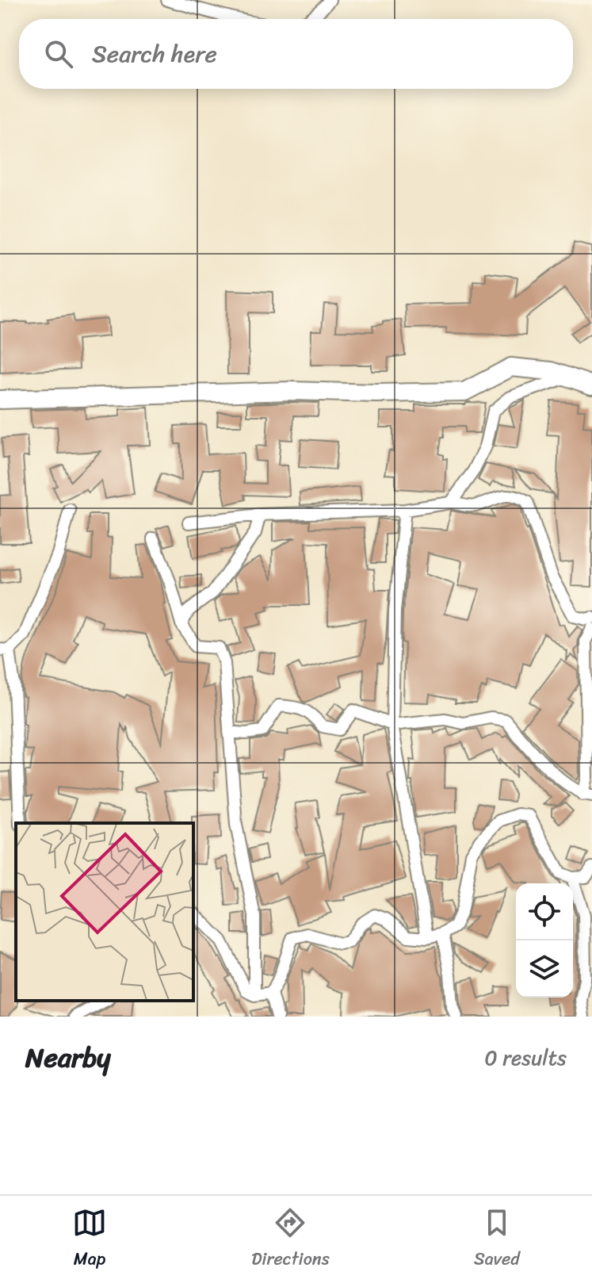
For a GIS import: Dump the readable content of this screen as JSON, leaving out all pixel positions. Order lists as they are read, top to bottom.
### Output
{
  "page": {
    "search": "Search here",
    "heading": ["Nearby", "0 results"],
    "nav": ["Map", "Directions", "Saved"]
  }
}
